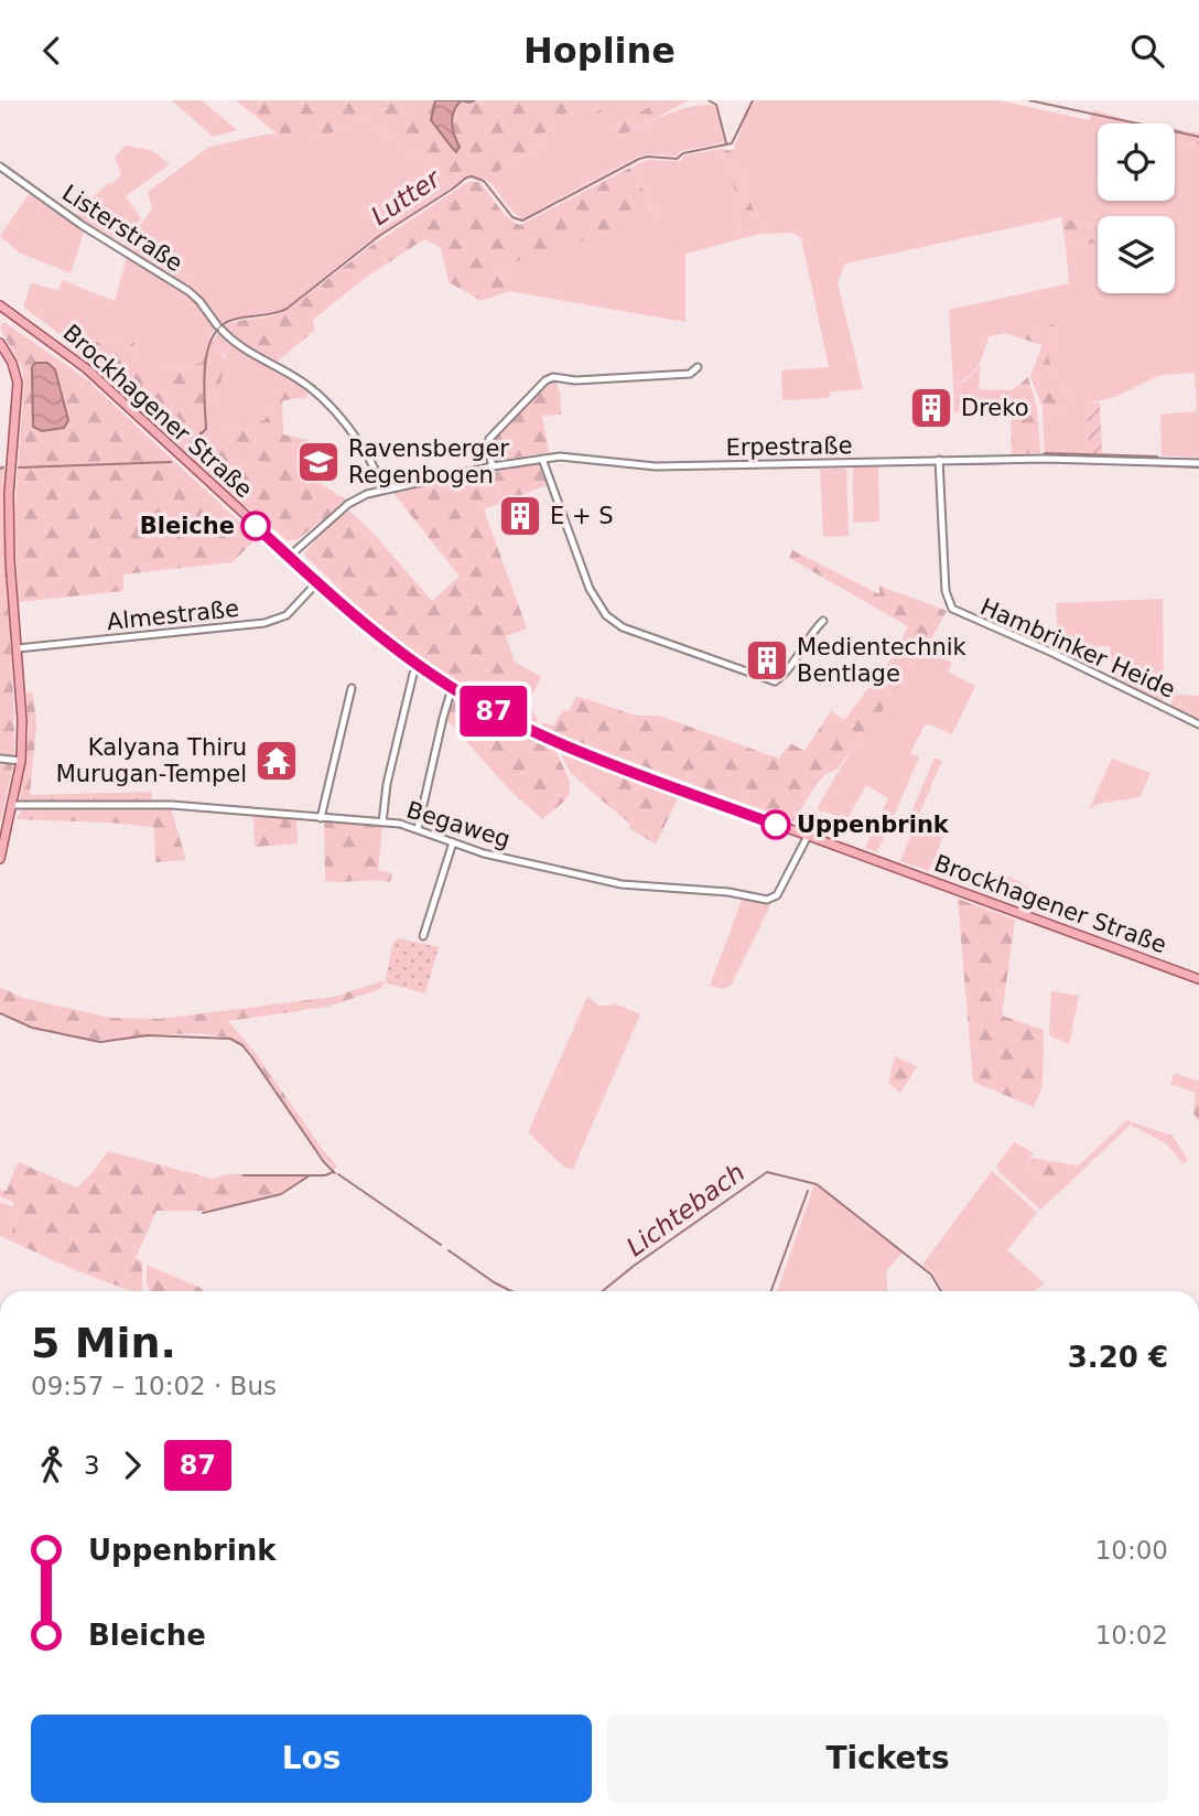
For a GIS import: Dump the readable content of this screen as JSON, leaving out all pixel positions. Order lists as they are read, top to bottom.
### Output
{
  "streets": {
    "main road": ["Brockhagener Straße"],
    "street": [
      "Listerstraße",
      "Erpestraße",
      "Almestraße",
      "Hambrinker Heide",
      "Begaweg"
    ]
  },
  "crossings": [
    ["Listerstraße", "Erpestraße"],
    ["Brockhagener Straße", "Erpestraße"],
    ["Brockhagener Straße", "Almestraße"],
    ["Brockhagener Straße", "Begaweg"],
    ["Erpestraße", "Hambrinker Heide"]
  ],
  "water": ["Lutter", "Lichtebach"],
  "places": {
    "building": ["Dreko", "E + S", "Medientechnik Bentlage"],
    "school or university": ["Ravensberger Regenbogen"],
    "other": ["Bleiche", "Uppenbrink"],
    "temple": ["Kalyana Thiru Murugan-Tempel"]
  },
  "lines": ["bus line 87"],
  "page": {
    "header": "Hopline",
    "on_map": "87",
    "heading": ["5 Min.", "09:57 – 10:02 · Bus", "3.20 €"],
    "legs": ["3", "87"],
    "list": [
      {
        "name": "Uppenbrink",
        "value": "10:00"
      },
      {
        "name": "Bleiche",
        "value": "10:02"
      }
    ],
    "buttons": ["Los", "Tickets"]
  }
}
